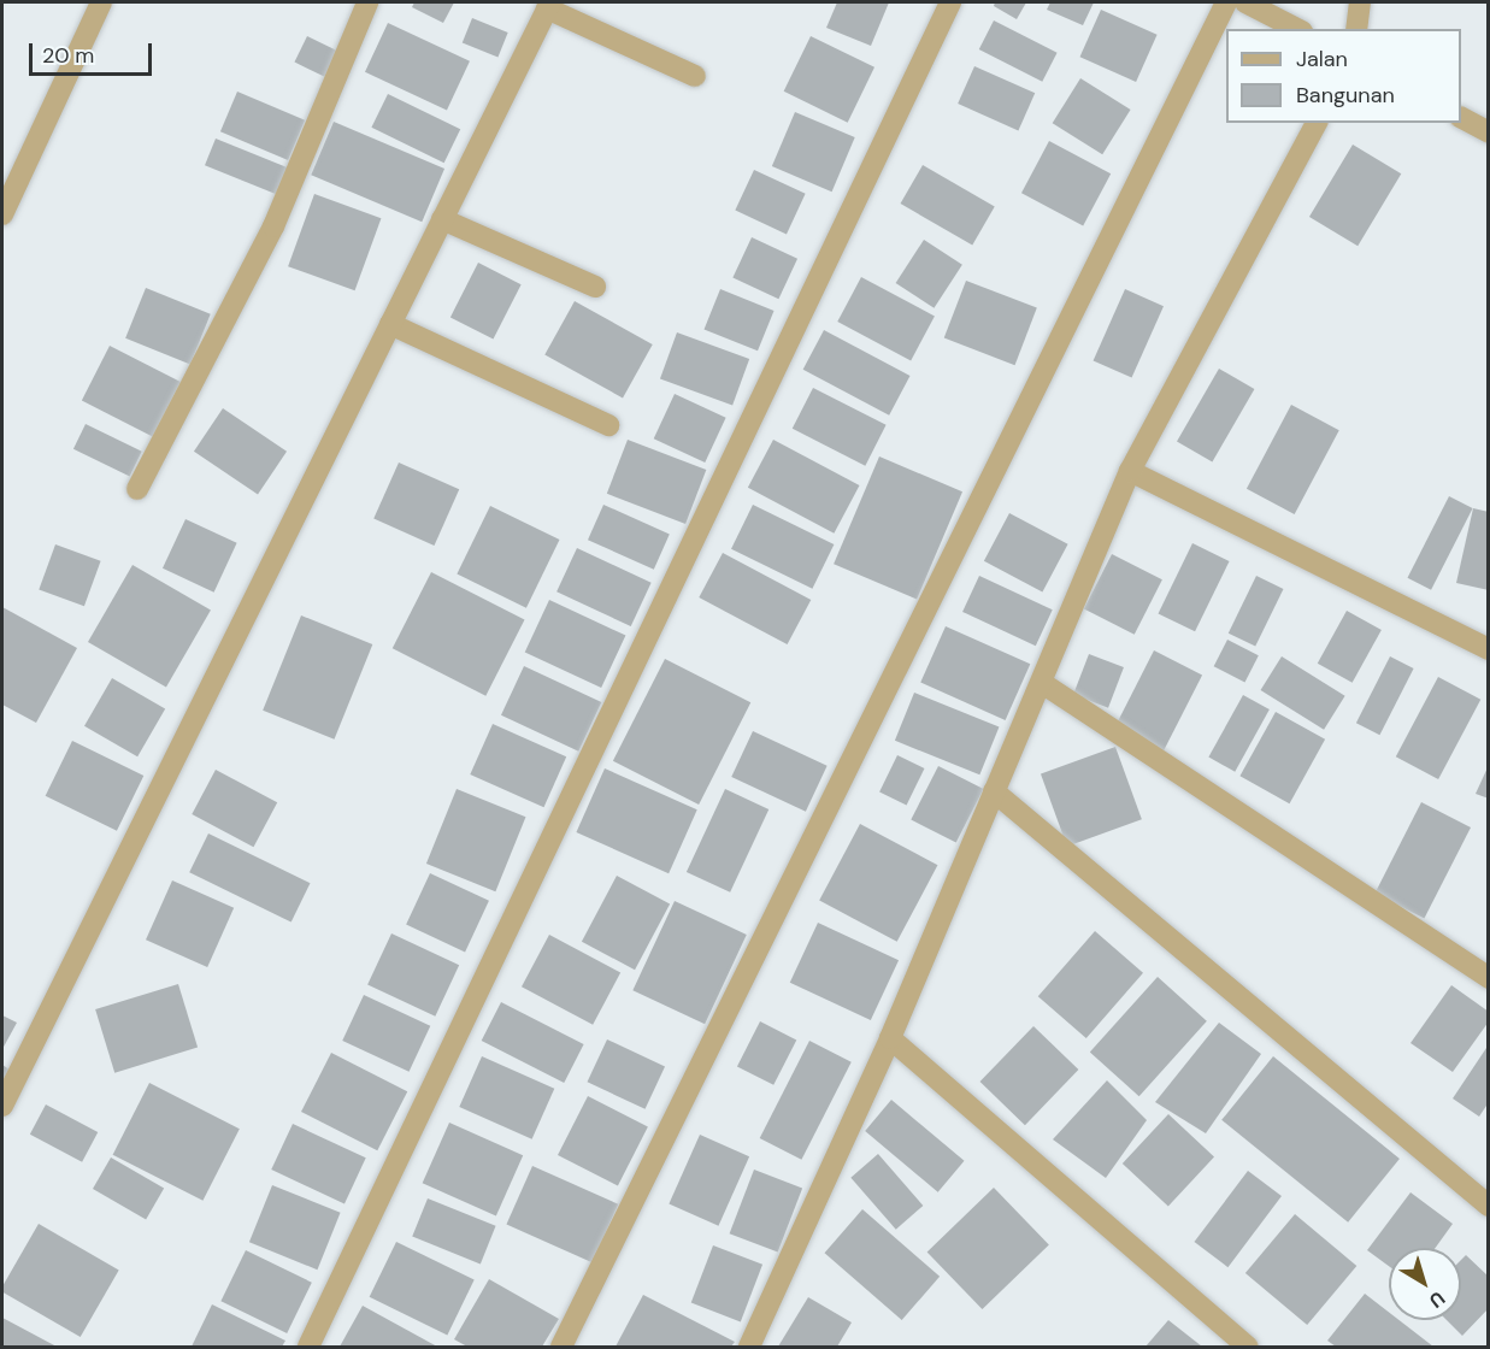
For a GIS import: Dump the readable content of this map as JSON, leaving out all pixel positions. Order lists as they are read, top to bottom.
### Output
{
  "legend": ["Jalan", "Bangunan"],
  "scale_bar": "20 m",
  "north": "bottom right"
}
